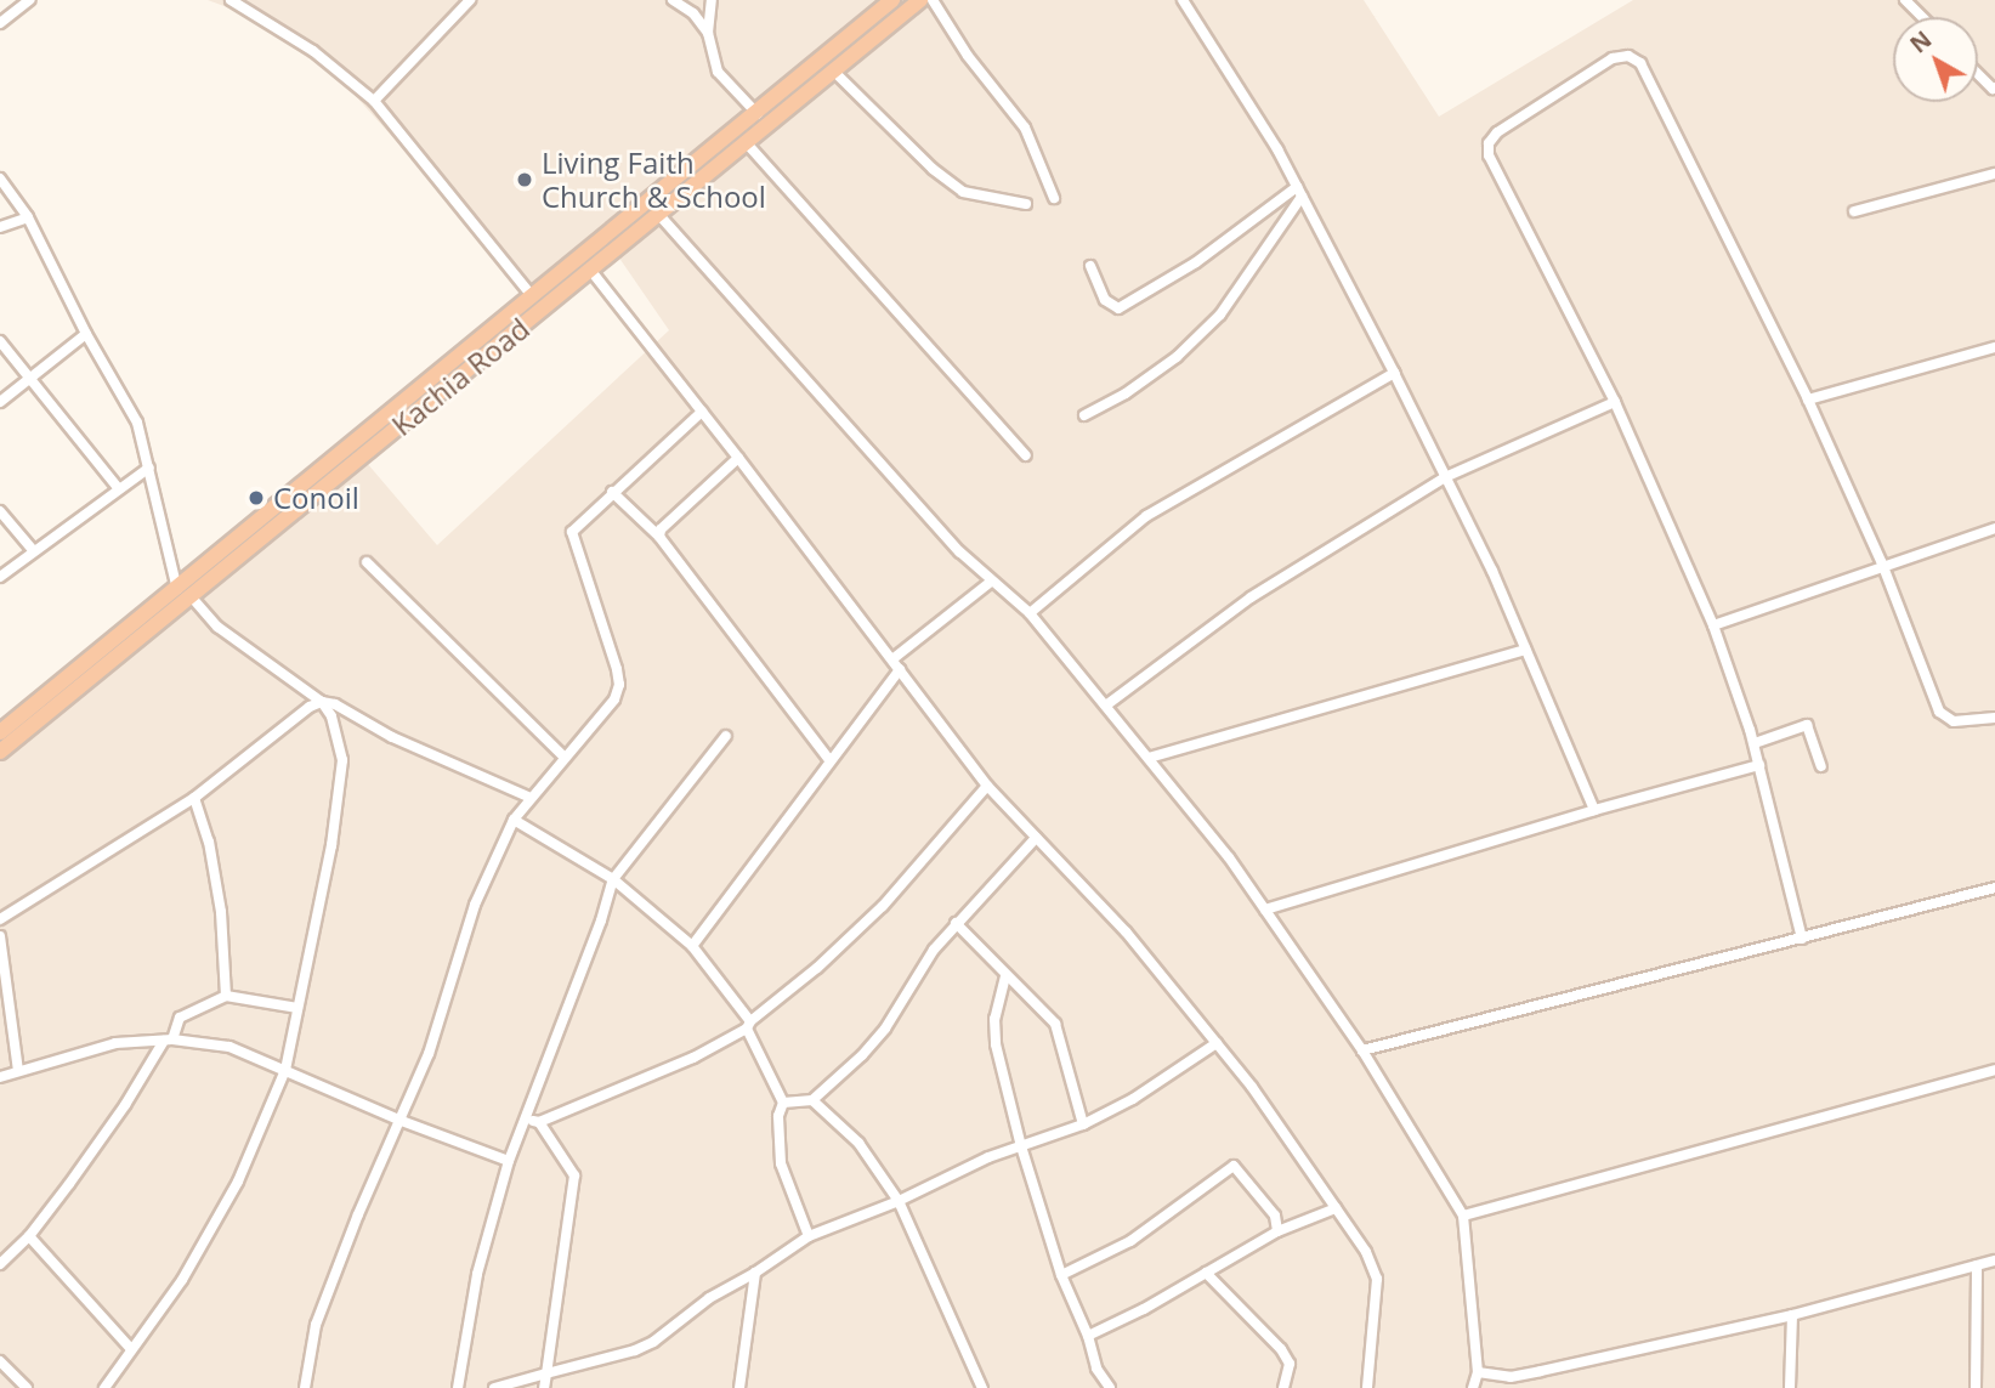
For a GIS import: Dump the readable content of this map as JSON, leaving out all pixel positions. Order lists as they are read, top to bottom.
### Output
{
  "streets": {
    "highway": ["Kachia Road"]
  },
  "places": ["Living Faith Church & School", "Conoil"],
  "north": "top left"
}
